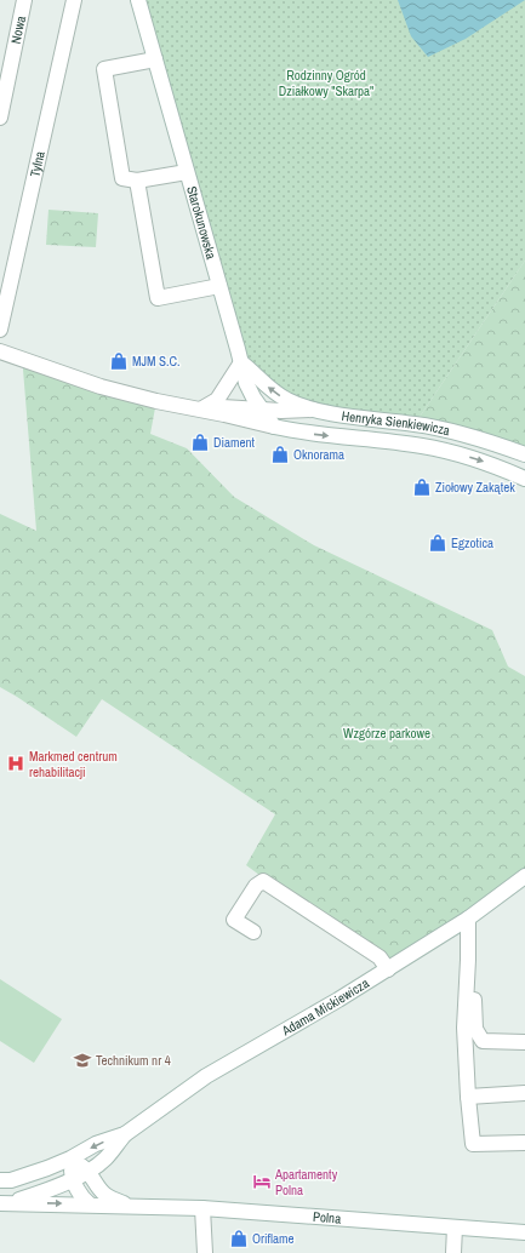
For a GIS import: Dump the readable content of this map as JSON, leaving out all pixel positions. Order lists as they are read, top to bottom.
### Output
{
  "streets": {
    "street": [
      "Nowa",
      "Tylna",
      "Starokunowska",
      "Henryka Sienkiewicza",
      "Adama Mickiewicza",
      "Polna"
    ]
  },
  "crossings": [
    ["Adama Mickiewicza", "Polna"]
  ],
  "parks": ["Rodzinny Ogród Działkowy \"Skarpa\"", "Wzgórze parkowe"],
  "places": {
    "shop": [
      "MJM S.C.",
      "Diament",
      "Oknorama",
      "Ziołowy Zakątek",
      "Egzotica",
      "Oriflame"
    ],
    "hospital": ["Markmed centrum rehabilitacji"],
    "school or university": ["Technikum nr 4"],
    "hotel": ["Apartamenty Polna"]
  }
}
